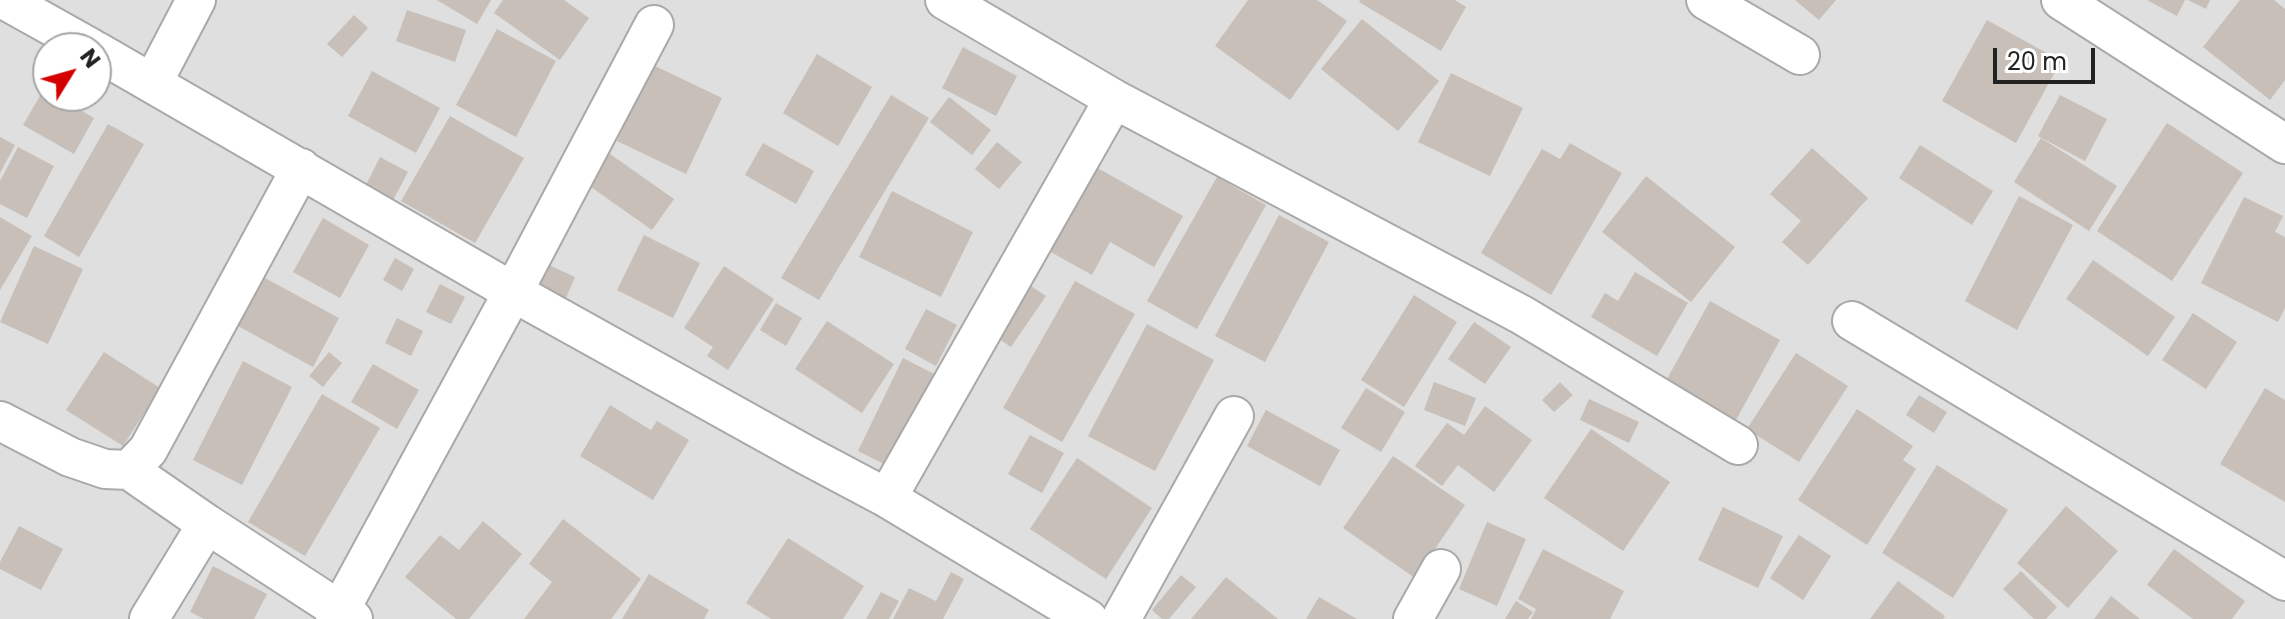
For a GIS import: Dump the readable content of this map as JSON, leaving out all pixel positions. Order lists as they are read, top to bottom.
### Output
{
  "scale_bar": "20 m",
  "north": "top right"
}
